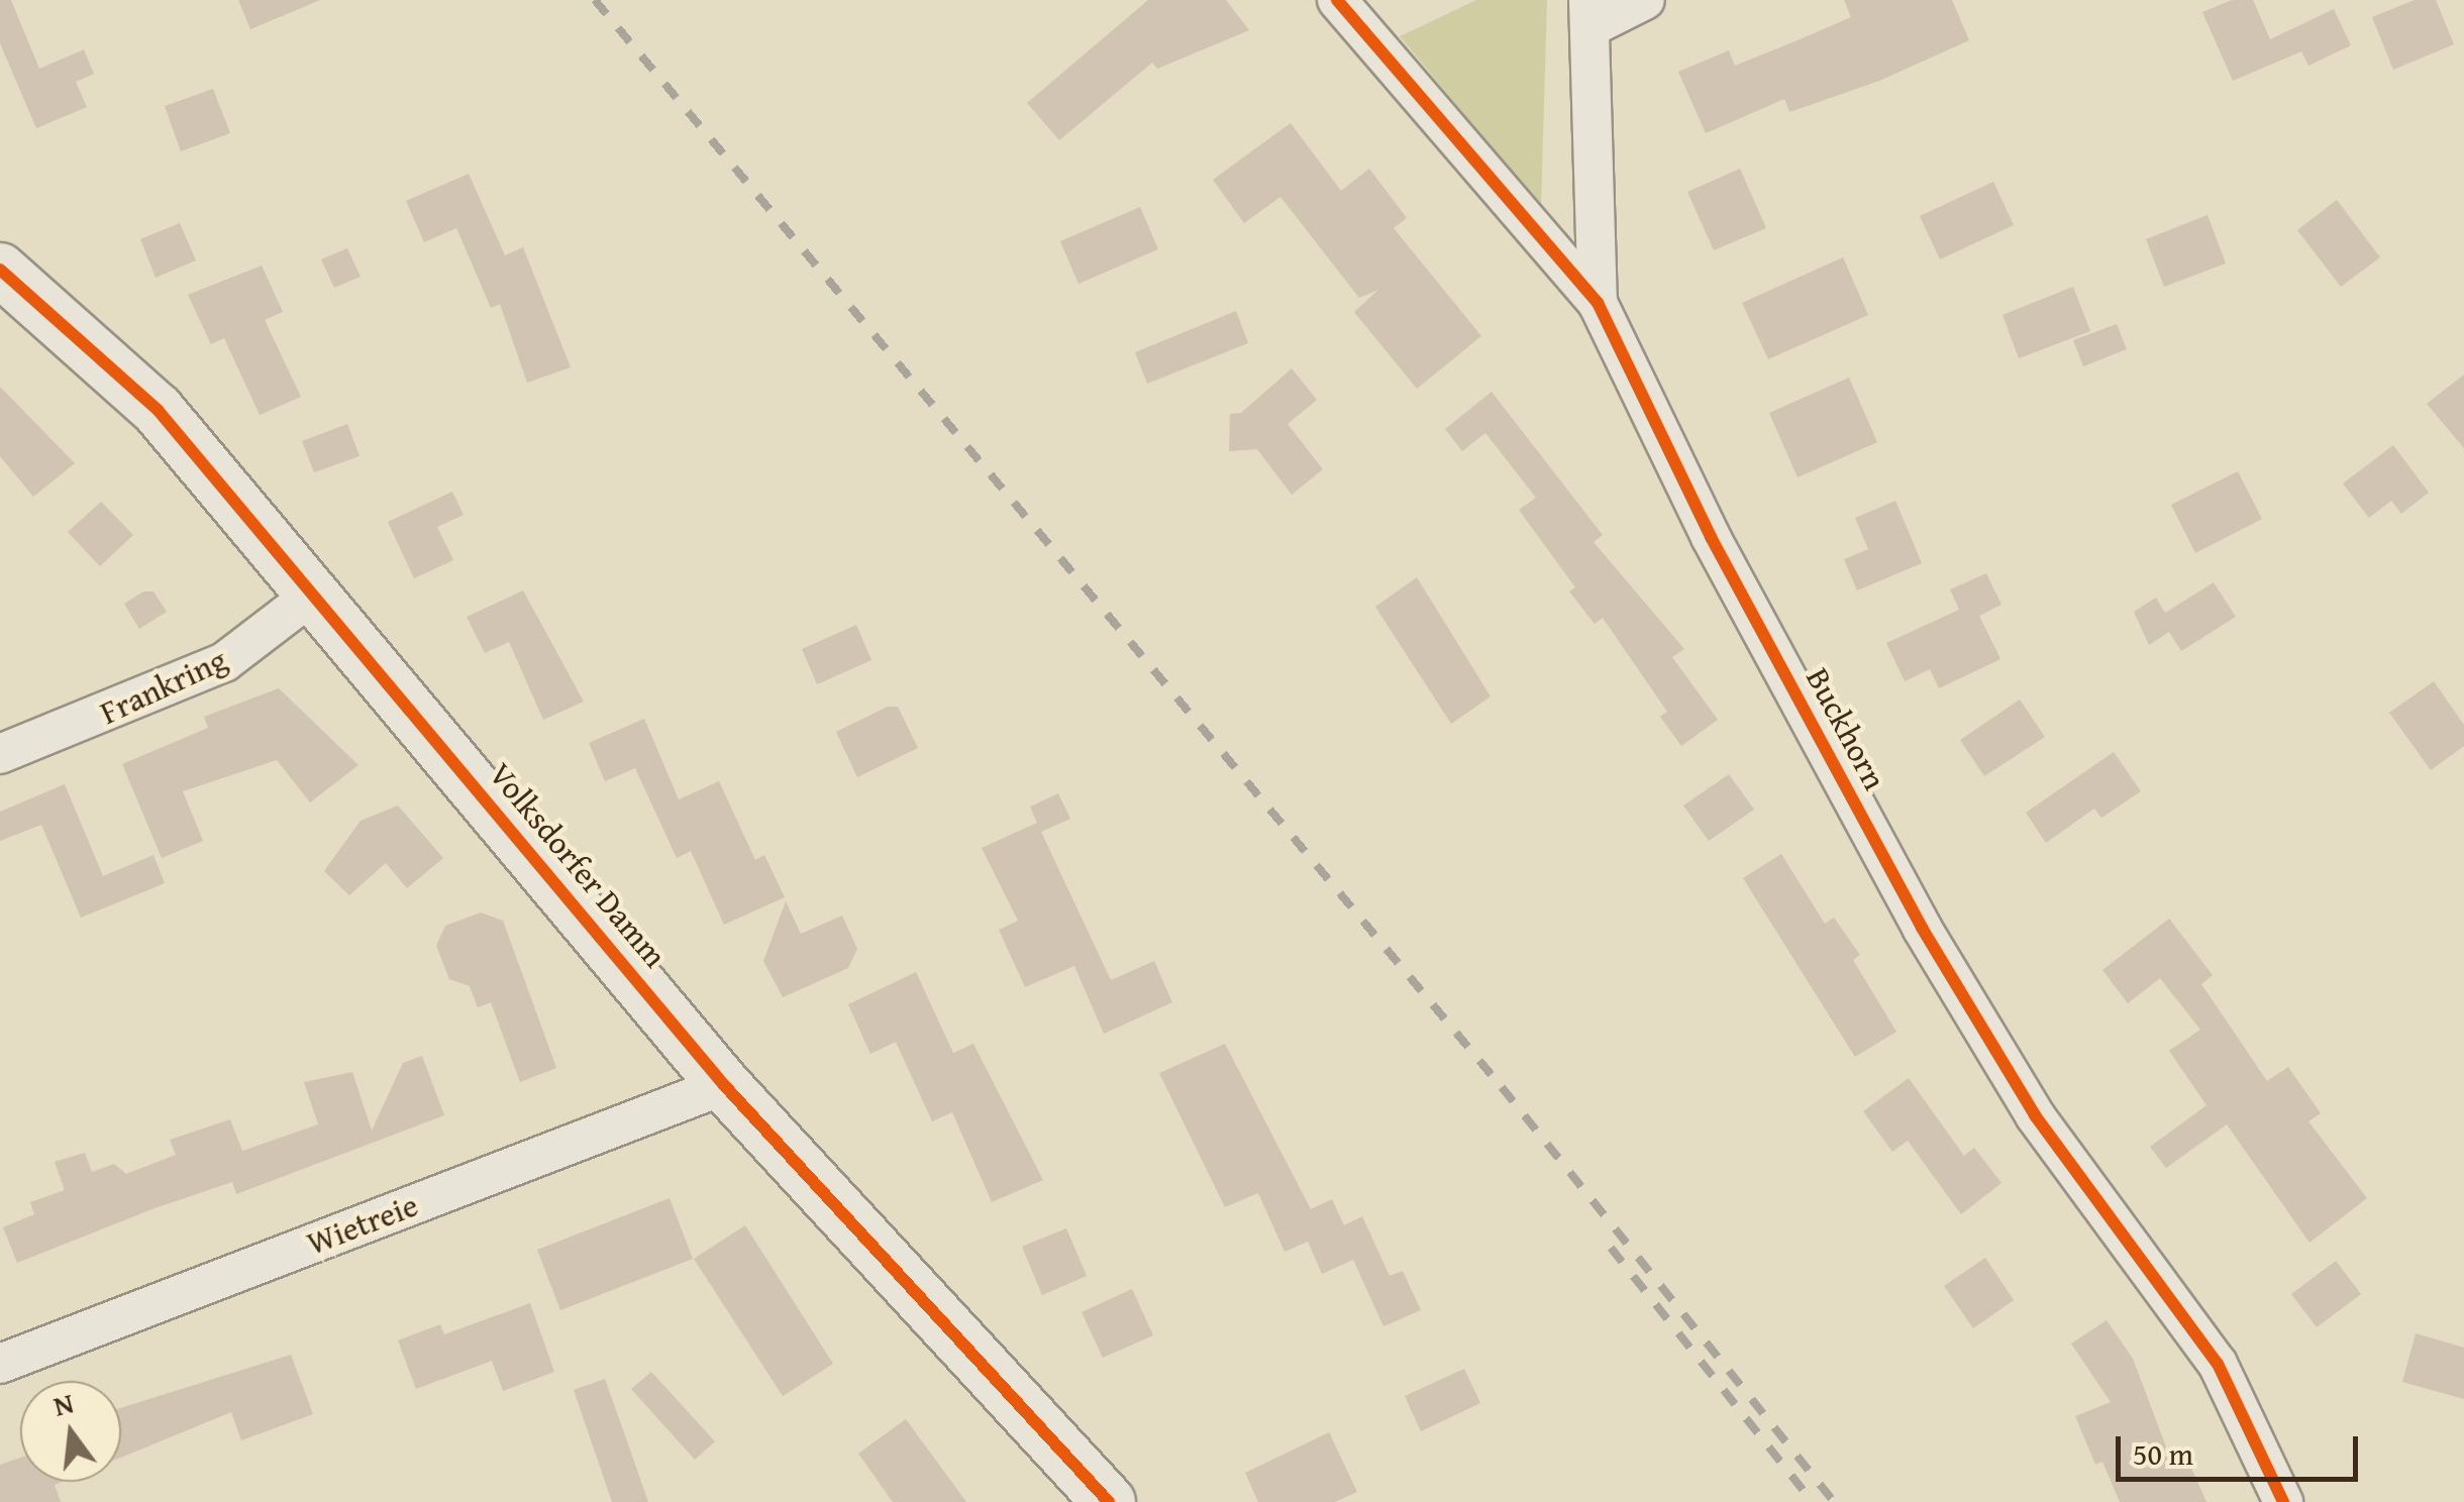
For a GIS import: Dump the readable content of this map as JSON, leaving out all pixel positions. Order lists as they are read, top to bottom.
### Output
{
  "streets": {
    "main road": ["Volksdorfer Damm"],
    "street": ["Frankring", "Buckhorn", "Wietreie"]
  },
  "crossings": [
    ["Frankring", "Volksdorfer Damm"],
    ["Volksdorfer Damm", "Wietreie"]
  ],
  "scale_bar": "50 m",
  "north": "top"
}
